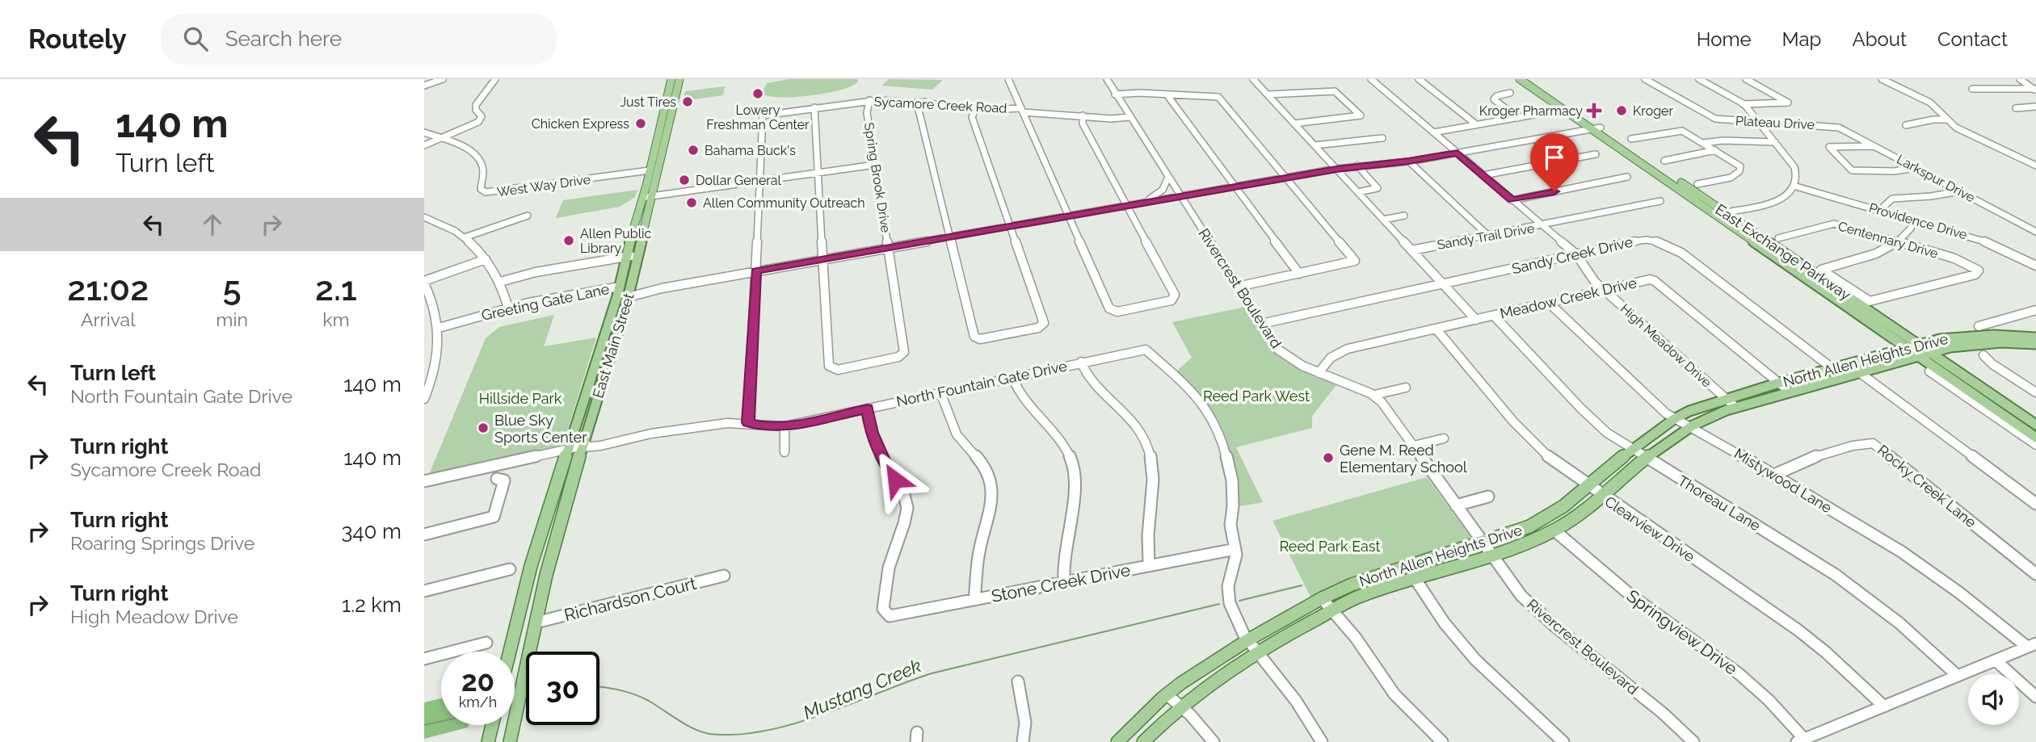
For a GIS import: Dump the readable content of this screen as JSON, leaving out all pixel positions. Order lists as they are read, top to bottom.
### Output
{
  "streets": {
    "main road": ["East Exchange Parkway", "East Main Street", "North Allen Heights Drive"],
    "street": [
      "Sycamore Creek Road",
      "Plateau Drive",
      "Spring Brook Drive",
      "Larkspur Drive",
      "West Way Drive",
      "Providence Drive",
      "Sandy Trail Drive",
      "Centennary Drive",
      "Sandy Creek Drive",
      "Rivercrest Boulevard",
      "Meadow Creek Drive",
      "Greeting Gate Lane",
      "High Meadow Drive",
      "North Fountain Gate Drive",
      "Mistywood Lane",
      "Rocky Creek Lane",
      "Thoreau Lane",
      "Clearview Drive",
      "Stone Creek Drive",
      "Richardson Court",
      "Springview Drive"
    ]
  },
  "crossings": [
    ["Sycamore Creek Road", "Spring Brook Drive"],
    ["Sycamore Creek Road", "Rivercrest Boulevard"],
    ["Sycamore Creek Road", "North Fountain Gate Drive"],
    ["Plateau Drive", "Larkspur Drive"],
    ["West Way Drive", "East Main Street"],
    ["Sandy Trail Drive", "High Meadow Drive"],
    ["Centennary Drive", "East Exchange Parkway"],
    ["East Exchange Parkway", "North Allen Heights Drive"],
    ["Sandy Creek Drive", "Rivercrest Boulevard"],
    ["Sandy Creek Drive", "High Meadow Drive"],
    ["Sandy Creek Drive", "North Allen Heights Drive"],
    ["Rivercrest Boulevard", "Meadow Creek Drive"],
    ["Rivercrest Boulevard", "North Allen Heights Drive"],
    ["Meadow Creek Drive", "High Meadow Drive"],
    ["Meadow Creek Drive", "North Allen Heights Drive"],
    ["Meadow Creek Drive", "Mistywood Lane"],
    ["Meadow Creek Drive", "Thoreau Lane"],
    ["Meadow Creek Drive", "Clearview Drive"],
    ["Greeting Gate Lane", "East Main Street"],
    ["East Main Street", "North Fountain Gate Drive"],
    ["East Main Street", "Richardson Court"],
    ["High Meadow Drive", "North Allen Heights Drive"],
    ["North Allen Heights Drive", "Mistywood Lane"],
    ["North Allen Heights Drive", "Thoreau Lane"],
    ["North Allen Heights Drive", "Clearview Drive"],
    ["North Allen Heights Drive", "Springview Drive"],
    ["North Fountain Gate Drive", "Stone Creek Drive"],
    ["Mistywood Lane", "Rocky Creek Lane"]
  ],
  "water": ["Mustang Creek"],
  "parks": ["Reed Park West", "Hillside Park", "Reed Park East"],
  "places": {
    "other": [
      "Lowery Freshman Center",
      "Just Tires",
      "Kroger",
      "Chicken Express",
      "Bahama Buck's",
      "Dollar General",
      "Allen Community Outreach",
      "Allen Public Library",
      "Blue Sky Sports Center",
      "Gene M. Reed Elementary School"
    ],
    "health": ["Kroger Pharmacy"]
  },
  "page": {
    "header": "Routely",
    "search": "Search here",
    "nav": [
      "Home",
      "Map",
      "About",
      "Contact"
    ],
    "turn": ["140 m", "Turn left"],
    "eta": [
      "21:02",
      "Arrival",
      "5",
      "min",
      "2.1",
      "km"
    ],
    "list": [
      {
        "name": "Turn left",
        "note": "North Fountain Gate Drive",
        "value": "140 m"
      },
      {
        "name": "Turn right",
        "note": "Sycamore Creek Road",
        "value": "140 m"
      },
      {
        "name": "Turn right",
        "note": "Roaring Springs Drive",
        "value": "340 m"
      },
      {
        "name": "Turn right",
        "note": "High Meadow Drive",
        "value": "1.2 km"
      }
    ],
    "speed": "20 km/h",
    "limit": "30"
  }
}
